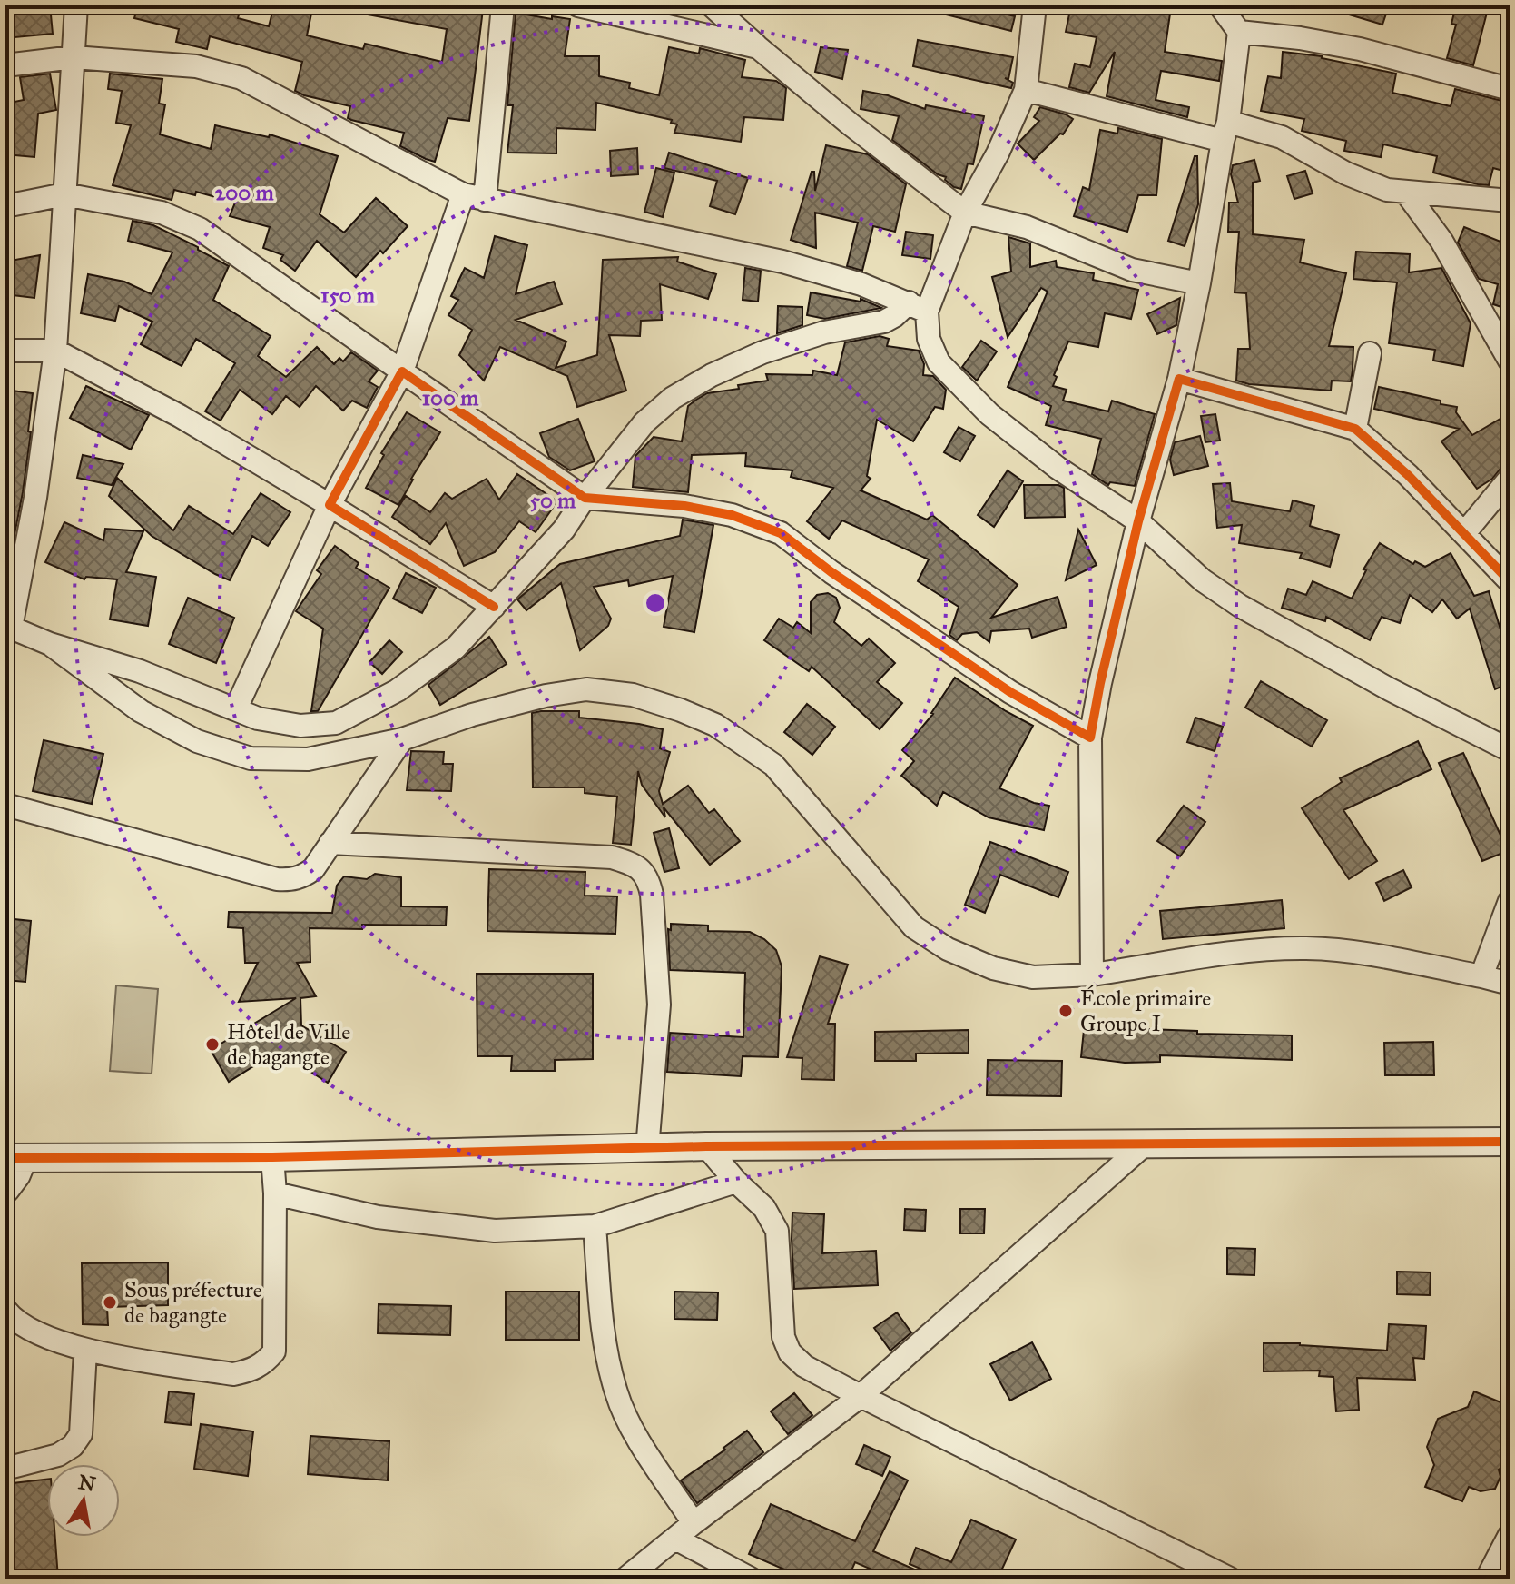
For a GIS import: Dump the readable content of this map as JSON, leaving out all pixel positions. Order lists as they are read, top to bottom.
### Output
{
  "places": ["École primaire Groupe I", "Hôtel de Ville de bagangte", "Sous préfecture de bagangte"],
  "north": "top",
  "rings": [
    "200 m",
    "150 m",
    "100 m",
    "50 m"
  ]
}
